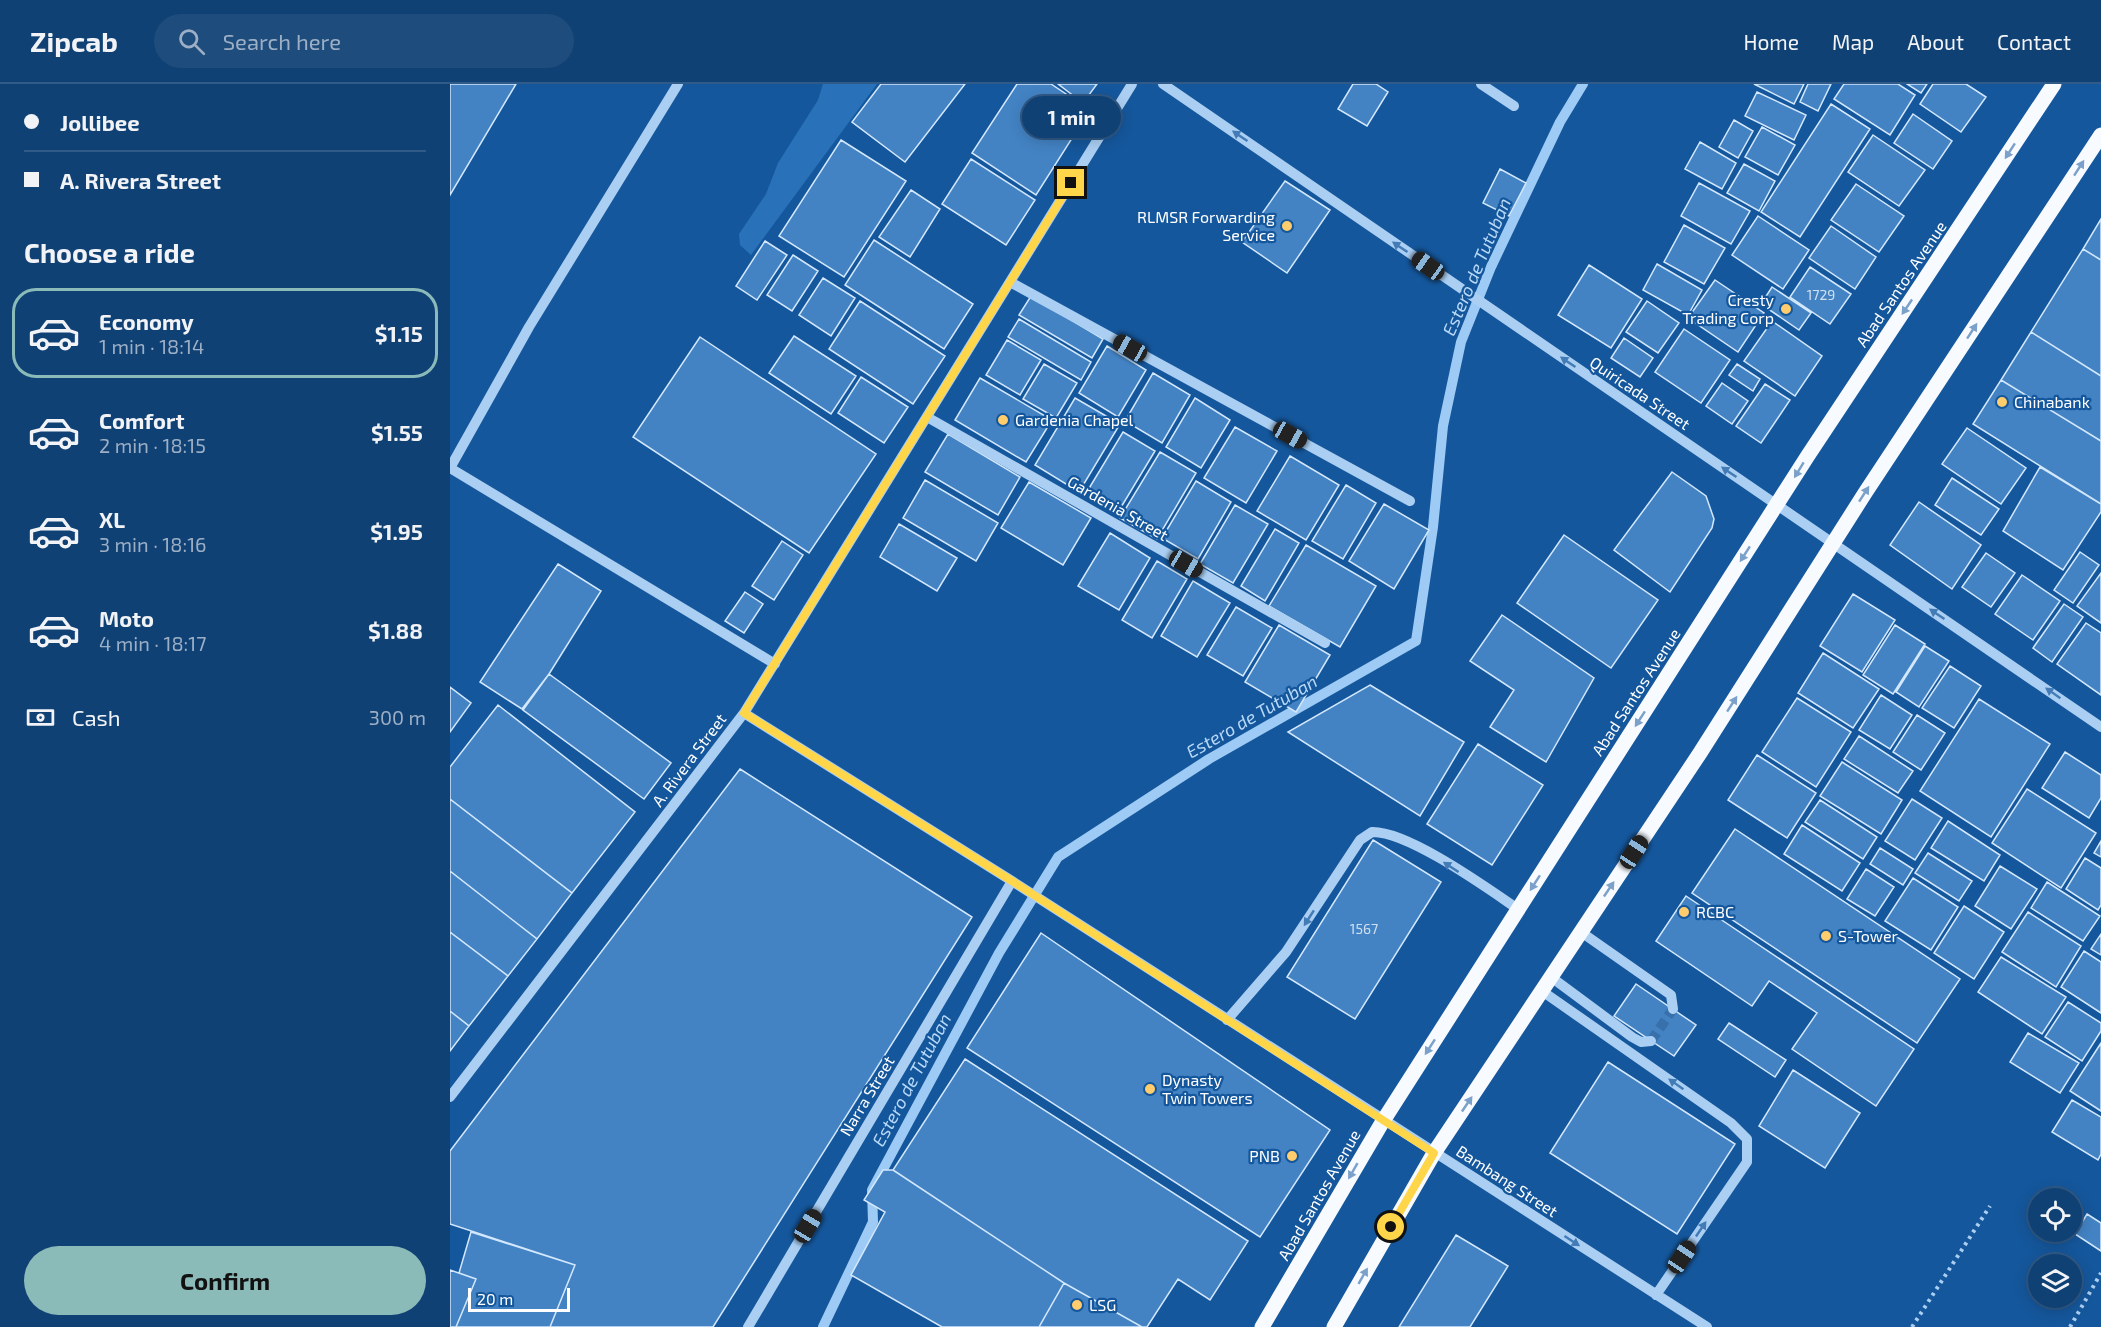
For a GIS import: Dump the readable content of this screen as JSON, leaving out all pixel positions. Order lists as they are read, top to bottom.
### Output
{
  "streets": {
    "main road": ["Abad Santos Avenue"],
    "street": [
      "Quiricada Street",
      "Gardenia Street",
      "A. Rivera Street",
      "Narra Street",
      "Bambang Street"
    ]
  },
  "crossings": [
    ["Abad Santos Avenue", "Quiricada Street"],
    ["Abad Santos Avenue", "Bambang Street"],
    ["Gardenia Street", "A. Rivera Street"],
    ["A. Rivera Street", "Bambang Street"],
    ["Narra Street", "Bambang Street"]
  ],
  "one_way": ["Quiricada Street"],
  "water": ["Estero de Tutuban"],
  "places": [
    "RLMSR Forwarding Service",
    "Cresty Trading Corp",
    "Chinabank",
    "Gardenia Chapel",
    "RCBC",
    "S-Tower",
    "Dynasty Twin Towers",
    "PNB",
    "LSG"
  ],
  "house_numbers": ["1729", "1567"],
  "scale_bar": "20 m",
  "page": {
    "header": "Zipcab",
    "search": "Search here",
    "nav": [
      "Home",
      "Map",
      "About",
      "Contact"
    ],
    "banner": ["Jollibee", "A. Rivera Street"],
    "bubble": "1 min",
    "heading": "Choose a ride",
    "list": [
      {
        "name": "Economy",
        "note": "1 min · 18:14",
        "value": "$1.15"
      },
      {
        "name": "Comfort",
        "note": "2 min · 18:15",
        "value": "$1.55"
      },
      {
        "name": "XL",
        "note": "3 min · 18:16",
        "value": "$1.95"
      },
      {
        "name": "Moto",
        "note": "4 min · 18:17",
        "value": "$1.88"
      }
    ],
    "pay": ["Cash", "300 m"],
    "buttons": "Confirm",
    "scale": "20 m"
  }
}
